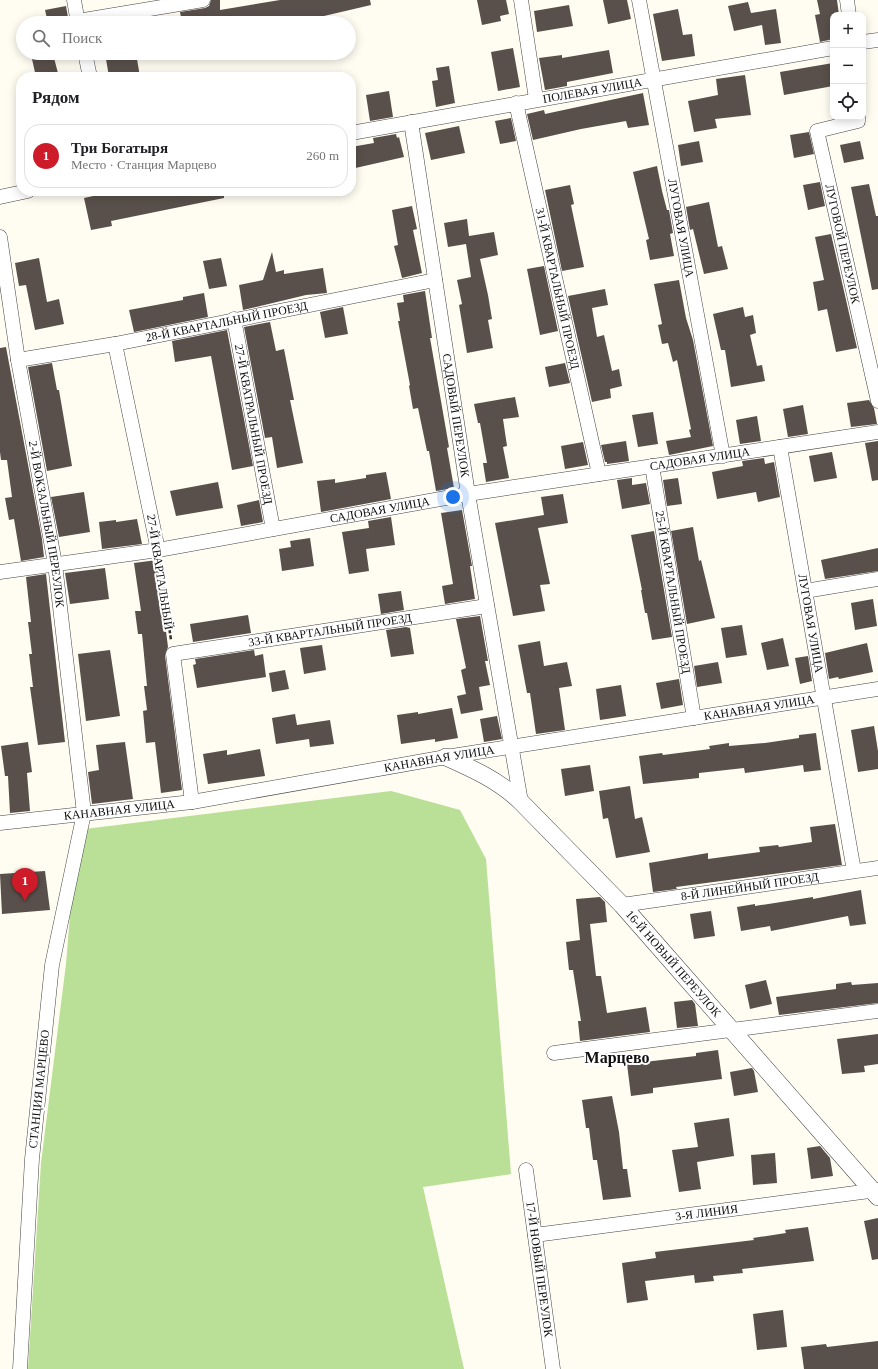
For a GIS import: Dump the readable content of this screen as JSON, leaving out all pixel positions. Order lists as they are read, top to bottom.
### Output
{
  "streets": {
    "street": [
      "ПОЛЕВАЯ УЛИЦА",
      "ЛУГОВАЯ УЛИЦА",
      "ЛУГОВОЙ ПЕРЕУЛОК",
      "31-Й КВАРТАЛЬНЫЙ ПРОЕЗД",
      "28-Й КВАРТАЛЬНЫЙ ПРОЕЗД",
      "САДОВЫЙ ПЕРЕУЛОК",
      "27-Й КВАТРАЛЬНЫЙ ПРОЕЗД",
      "САДОВАЯ УЛИЦА",
      "2-Й ВОКЗАЛЬНЫЙ ПЕРЕУЛОК",
      "27-Й КВАРТАЛЬНЫЙ",
      "25-Й КВАРТАЛЬНЫЙ ПРОЕЗД",
      "33-Й КВАРТАЛЬНЫЙ ПРОЕЗД",
      "КАНАВНАЯ УЛИЦА",
      "8-Й ЛИНЕЙНЫЙ ПРОЕЗД",
      "16-Й НОВЫЙ ПЕРЕУЛОК",
      "СТАНЦИЯ МАРЦЕВО",
      "3-Я ЛИНИЯ",
      "17-Й НОВЫЙ ПЕРЕУЛОК"
    ]
  },
  "crossings": [
    ["ПОЛЕВАЯ УЛИЦА", "ЛУГОВАЯ УЛИЦА"],
    ["ПОЛЕВАЯ УЛИЦА", "31-Й КВАРТАЛЬНЫЙ ПРОЕЗД"],
    ["ПОЛЕВАЯ УЛИЦА", "САДОВЫЙ ПЕРЕУЛОК"],
    ["ЛУГОВАЯ УЛИЦА", "САДОВАЯ УЛИЦА"],
    ["ЛУГОВАЯ УЛИЦА", "КАНАВНАЯ УЛИЦА"],
    ["ЛУГОВАЯ УЛИЦА", "8-Й ЛИНЕЙНЫЙ ПРОЕЗД"],
    ["31-Й КВАРТАЛЬНЫЙ ПРОЕЗД", "САДОВАЯ УЛИЦА"],
    ["28-Й КВАРТАЛЬНЫЙ ПРОЕЗД", "САДОВЫЙ ПЕРЕУЛОК"],
    ["28-Й КВАРТАЛЬНЫЙ ПРОЕЗД", "27-Й КВАТРАЛЬНЫЙ ПРОЕЗД"],
    ["28-Й КВАРТАЛЬНЫЙ ПРОЕЗД", "2-Й ВОКЗАЛЬНЫЙ ПЕРЕУЛОК"],
    ["28-Й КВАРТАЛЬНЫЙ ПРОЕЗД", "27-Й КВАРТАЛЬНЫЙ"],
    ["САДОВЫЙ ПЕРЕУЛОК", "САДОВАЯ УЛИЦА"],
    ["САДОВЫЙ ПЕРЕУЛОК", "33-Й КВАРТАЛЬНЫЙ ПРОЕЗД"],
    ["САДОВЫЙ ПЕРЕУЛОК", "КАНАВНАЯ УЛИЦА"],
    ["САДОВЫЙ ПЕРЕУЛОК", "16-Й НОВЫЙ ПЕРЕУЛОК"],
    ["27-Й КВАТРАЛЬНЫЙ ПРОЕЗД", "САДОВАЯ УЛИЦА"],
    ["САДОВАЯ УЛИЦА", "2-Й ВОКЗАЛЬНЫЙ ПЕРЕУЛОК"],
    ["САДОВАЯ УЛИЦА", "27-Й КВАРТАЛЬНЫЙ"],
    ["САДОВАЯ УЛИЦА", "25-Й КВАРТАЛЬНЫЙ ПРОЕЗД"],
    ["2-Й ВОКЗАЛЬНЫЙ ПЕРЕУЛОК", "КАНАВНАЯ УЛИЦА"],
    ["2-Й ВОКЗАЛЬНЫЙ ПЕРЕУЛОК", "СТАНЦИЯ МАРЦЕВО"],
    ["27-Й КВАРТАЛЬНЫЙ", "33-Й КВАРТАЛЬНЫЙ ПРОЕЗД"],
    ["25-Й КВАРТАЛЬНЫЙ ПРОЕЗД", "КАНАВНАЯ УЛИЦА"],
    ["КАНАВНАЯ УЛИЦА", "16-Й НОВЫЙ ПЕРЕУЛОК"],
    ["КАНАВНАЯ УЛИЦА", "СТАНЦИЯ МАРЦЕВО"],
    ["8-Й ЛИНЕЙНЫЙ ПРОЕЗД", "16-Й НОВЫЙ ПЕРЕУЛОК"],
    ["16-Й НОВЫЙ ПЕРЕУЛОК", "3-Я ЛИНИЯ"],
    ["3-Я ЛИНИЯ", "17-Й НОВЫЙ ПЕРЕУЛОК"]
  ],
  "districts": ["Марцево"],
  "page": {
    "map_buttons": ["+", "−"],
    "search": "Поиск",
    "heading": "Рядом",
    "list": [
      {
        "mark": "1",
        "name": "Три Богатыря",
        "note": "Место · Станция Марцево",
        "value": "260 m"
      }
    ],
    "pins": "1"
  }
}
